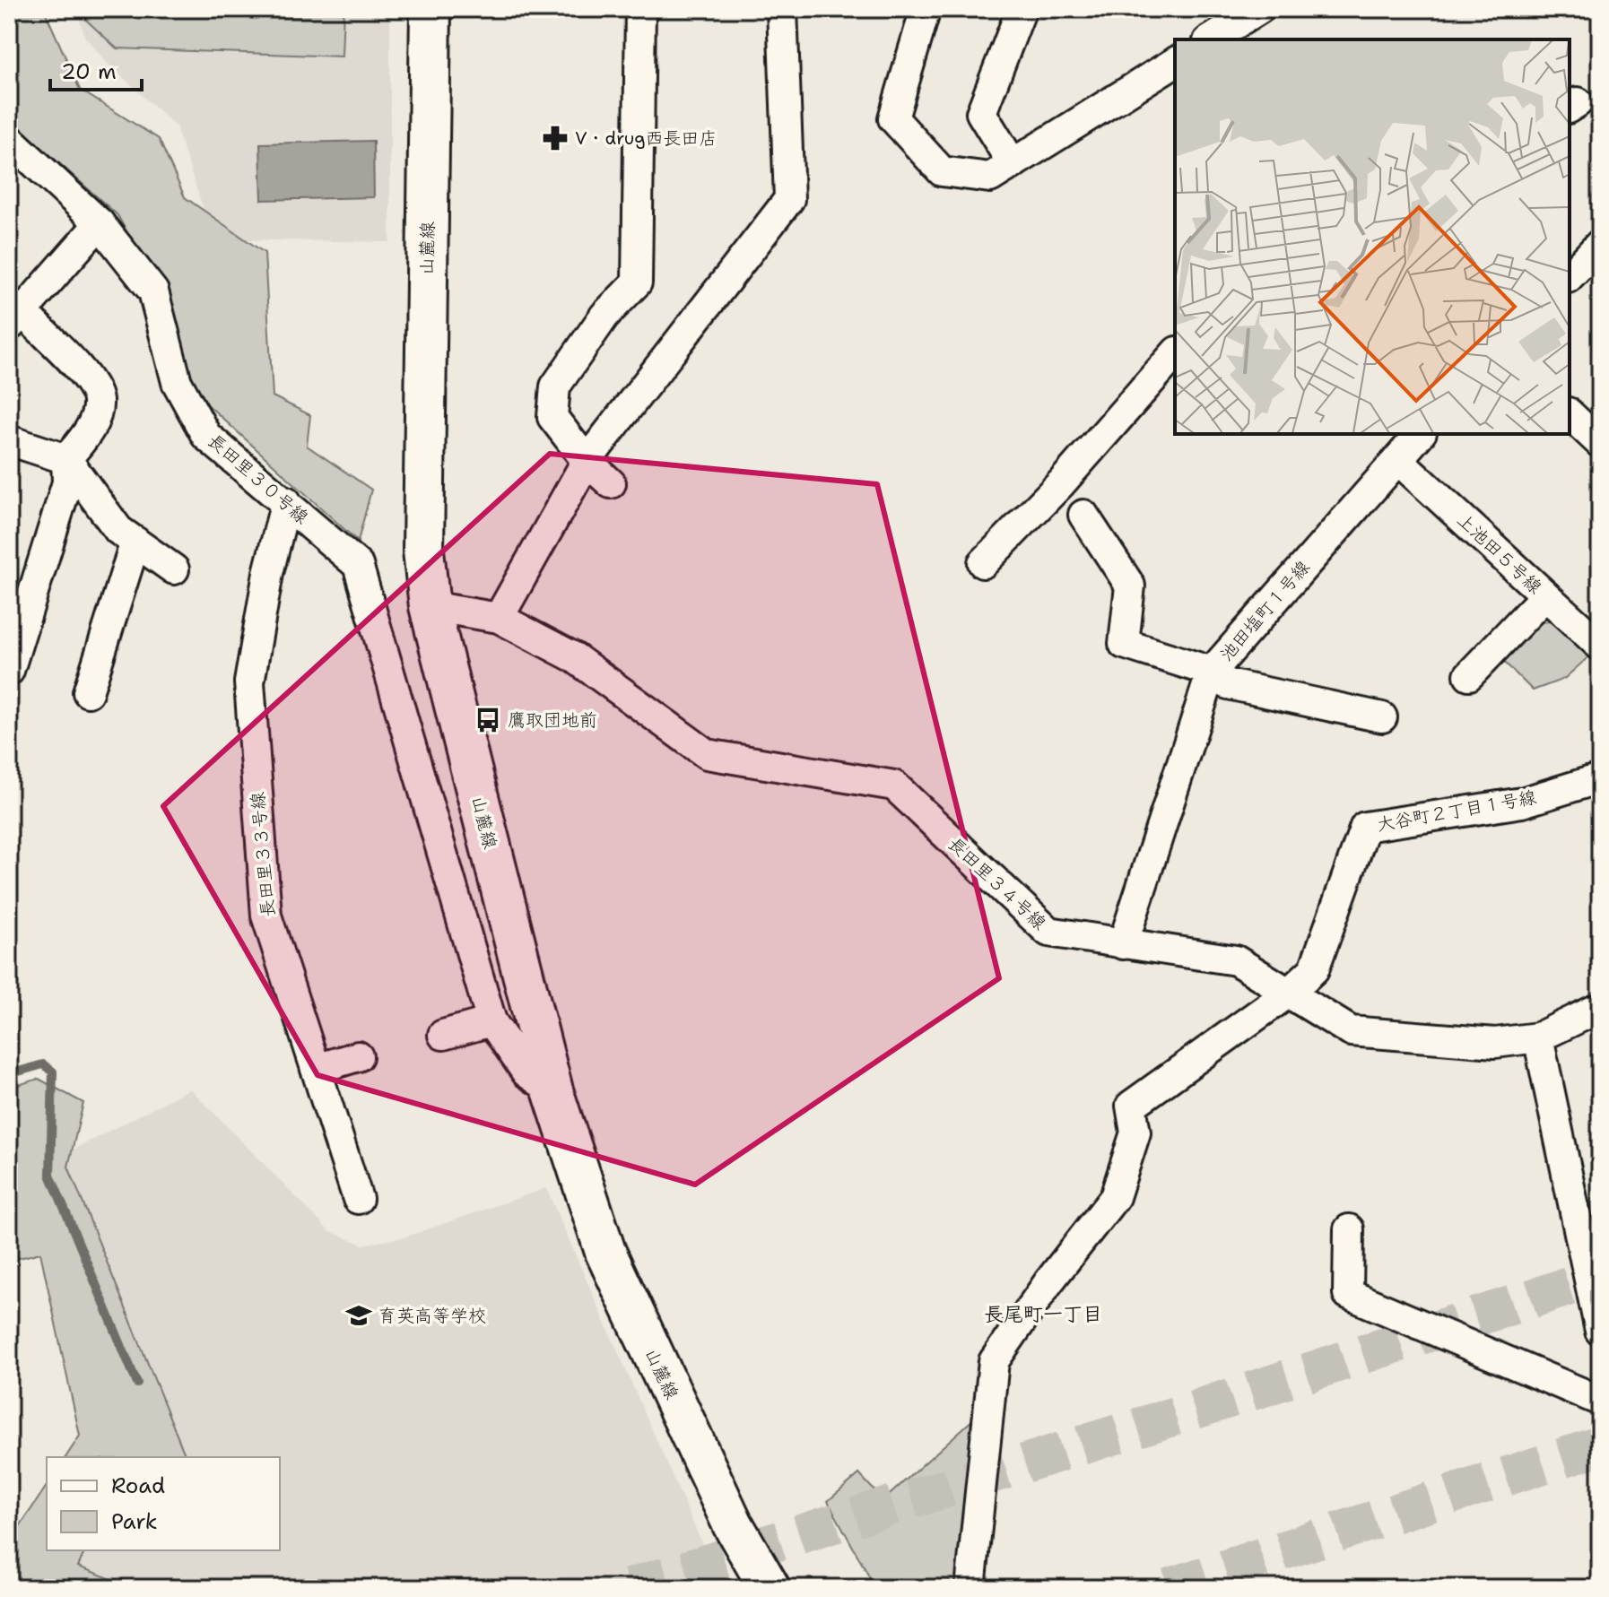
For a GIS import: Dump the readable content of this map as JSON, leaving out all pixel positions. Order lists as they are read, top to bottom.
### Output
{
  "streets": {
    "main road": ["山麓線"],
    "street": [
      "長田里３０号線",
      "上池田５号線",
      "池田塩町１号線",
      "大谷町２丁目１号線",
      "長田里３３号線",
      "長田里３４号線"
    ]
  },
  "crossings": [
    ["山麓線", "長田里３４号線"],
    ["長田里３０号線", "長田里３３号線"],
    ["上池田５号線", "池田塩町１号線"],
    ["池田塩町１号線", "長田里３４号線"],
    ["大谷町２丁目１号線", "長田里３４号線"]
  ],
  "districts": ["長尾町一丁目"],
  "places": {
    "pharmacy": ["V・drug西長田店"],
    "bus stop": ["鷹取団地前"],
    "school or university": ["育英高等学校"]
  },
  "legend": ["Road", "Park"],
  "scale_bar": "20 m"
}
